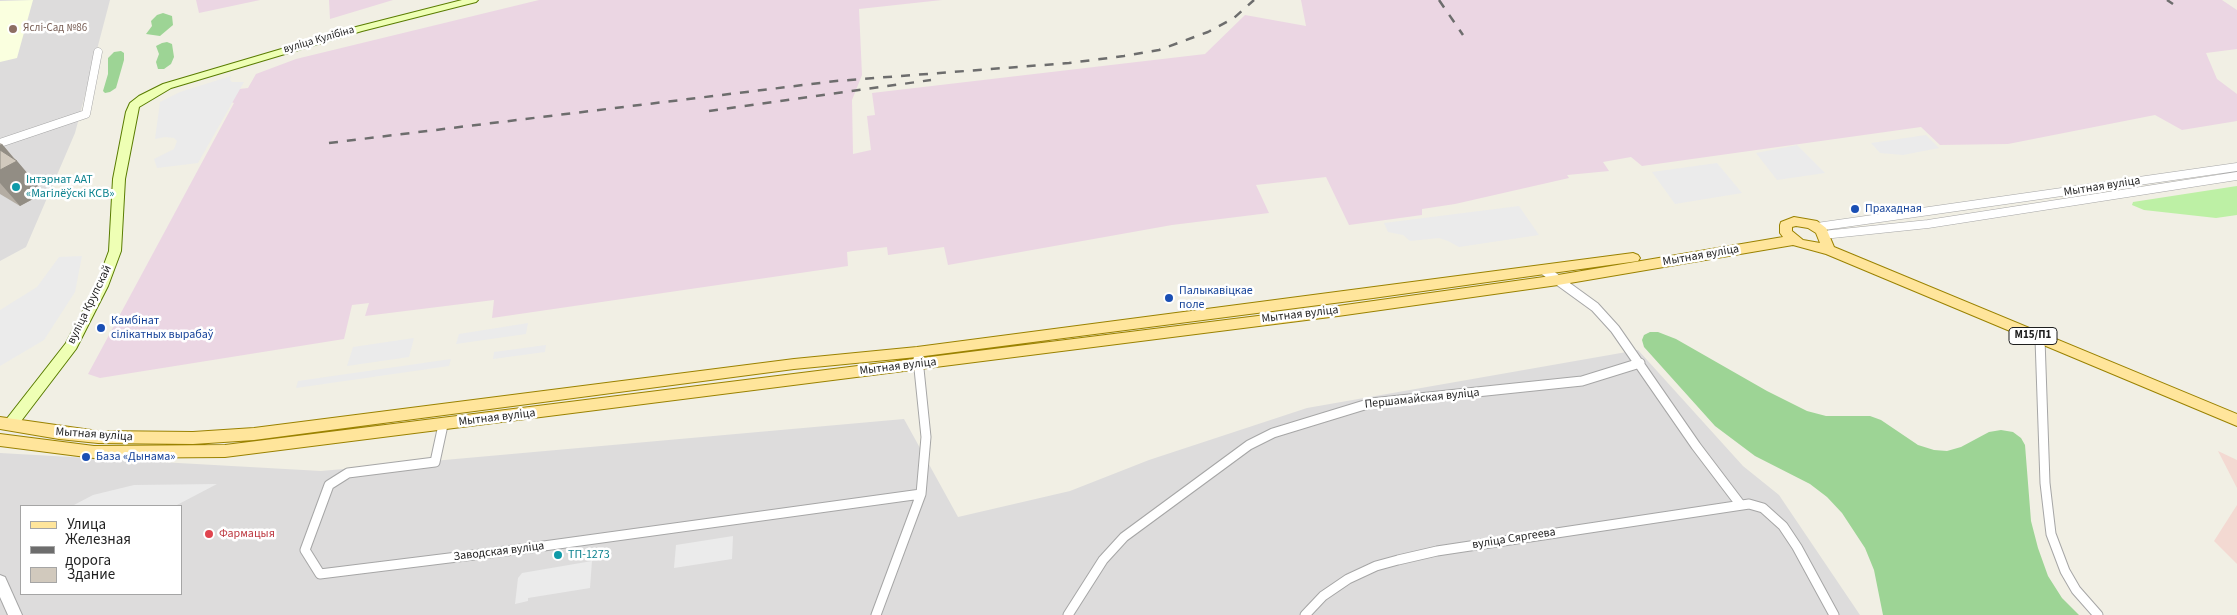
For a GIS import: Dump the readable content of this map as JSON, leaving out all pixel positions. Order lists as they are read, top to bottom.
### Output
{
  "streets": {
    "main road": [
      "вуліца Кулібіна",
      "Мытная вуліца",
      "вуліца Крупскай",
      "М15/П1"
    ],
    "street": ["Першамайская вуліца", "вуліца Сяргеева", "Заводская вуліца"]
  },
  "crossings": [
    ["вуліца Кулібіна", "вуліца Крупскай"],
    ["Мытная вуліца", "вуліца Крупскай"],
    ["Мытная вуліца", "М15/П1"],
    ["Мытная вуліца", "Заводская вуліца"]
  ],
  "places": [
    "Яслі-Сад №86",
    "Інтэрнат ААТ «Магілёўскі КСВ»",
    "Прахадная",
    "Палыкавіцкае поле",
    "Камбінат сілікатных вырабаў",
    "База «Дынама»",
    "Фармацыя",
    "ТП-1273"
  ],
  "legend": ["Улица", "Железная дорога", "Здание"]
}
